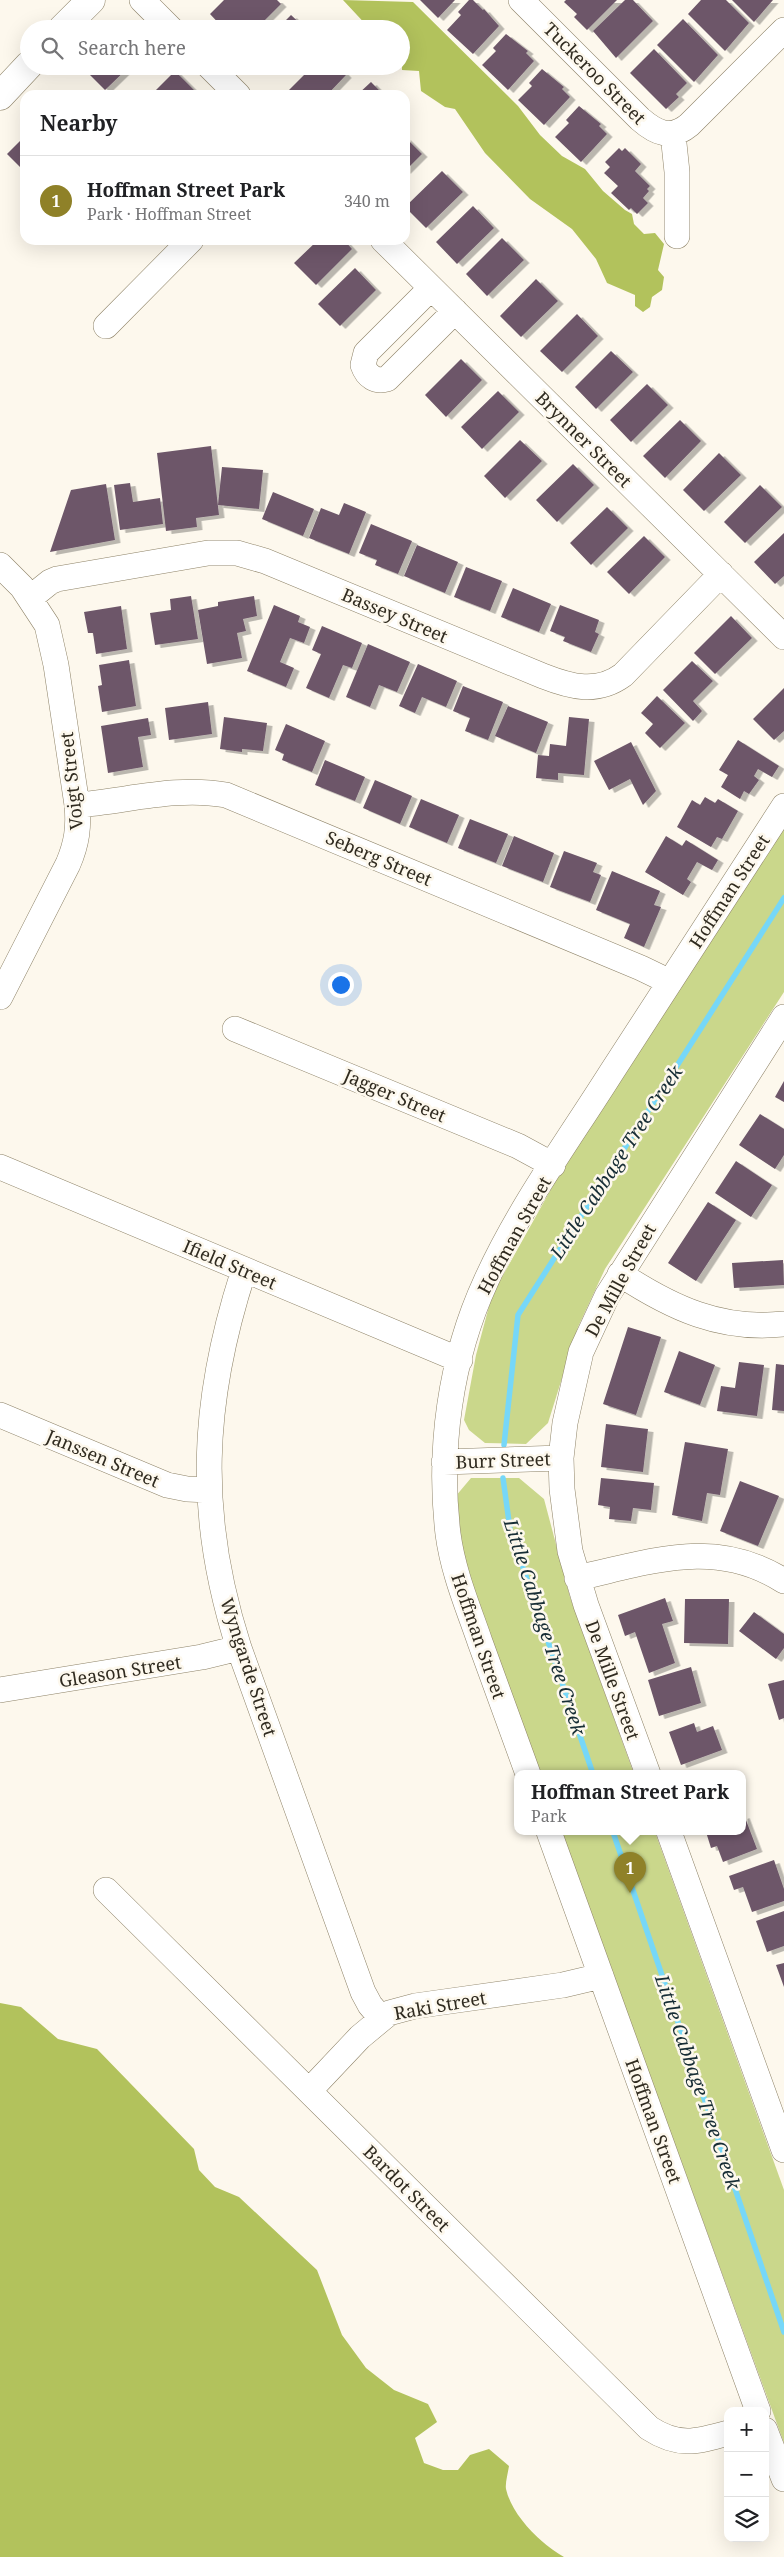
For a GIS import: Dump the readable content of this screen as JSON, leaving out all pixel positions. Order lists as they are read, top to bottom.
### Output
{
  "streets": {
    "street": [
      "Tuckeroo Street",
      "Brynner Street",
      "Bassey Street",
      "Voigt Street",
      "Seberg Street",
      "Hoffman Street",
      "Jagger Street",
      "Ifield Street",
      "De Mille Street",
      "Janssen Street",
      "Burr Street",
      "Wyngarde Street",
      "Gleason Street",
      "Raki Street",
      "Bardot Street"
    ]
  },
  "crossings": [
    ["Brynner Street", "Bassey Street"],
    ["Bassey Street", "Voigt Street"],
    ["Voigt Street", "Seberg Street"],
    ["Seberg Street", "Hoffman Street"],
    ["Hoffman Street", "Jagger Street"],
    ["Hoffman Street", "Ifield Street"],
    ["Hoffman Street", "Burr Street"],
    ["Hoffman Street", "Raki Street"],
    ["Ifield Street", "Wyngarde Street"],
    ["De Mille Street", "Burr Street"],
    ["Janssen Street", "Wyngarde Street"],
    ["Wyngarde Street", "Gleason Street"],
    ["Wyngarde Street", "Raki Street"],
    ["Raki Street", "Bardot Street"]
  ],
  "water": ["Little Cabbage Tree Creek"],
  "page": {
    "search": "Search here",
    "heading": "Nearby",
    "list": [
      {
        "mark": "1",
        "name": "Hoffman Street Park",
        "note": "Park · Hoffman Street",
        "value": "340 m"
      }
    ],
    "popup": ["Hoffman Street Park", "Park"],
    "pins": "1",
    "map_buttons": ["+", "−"]
  }
}
